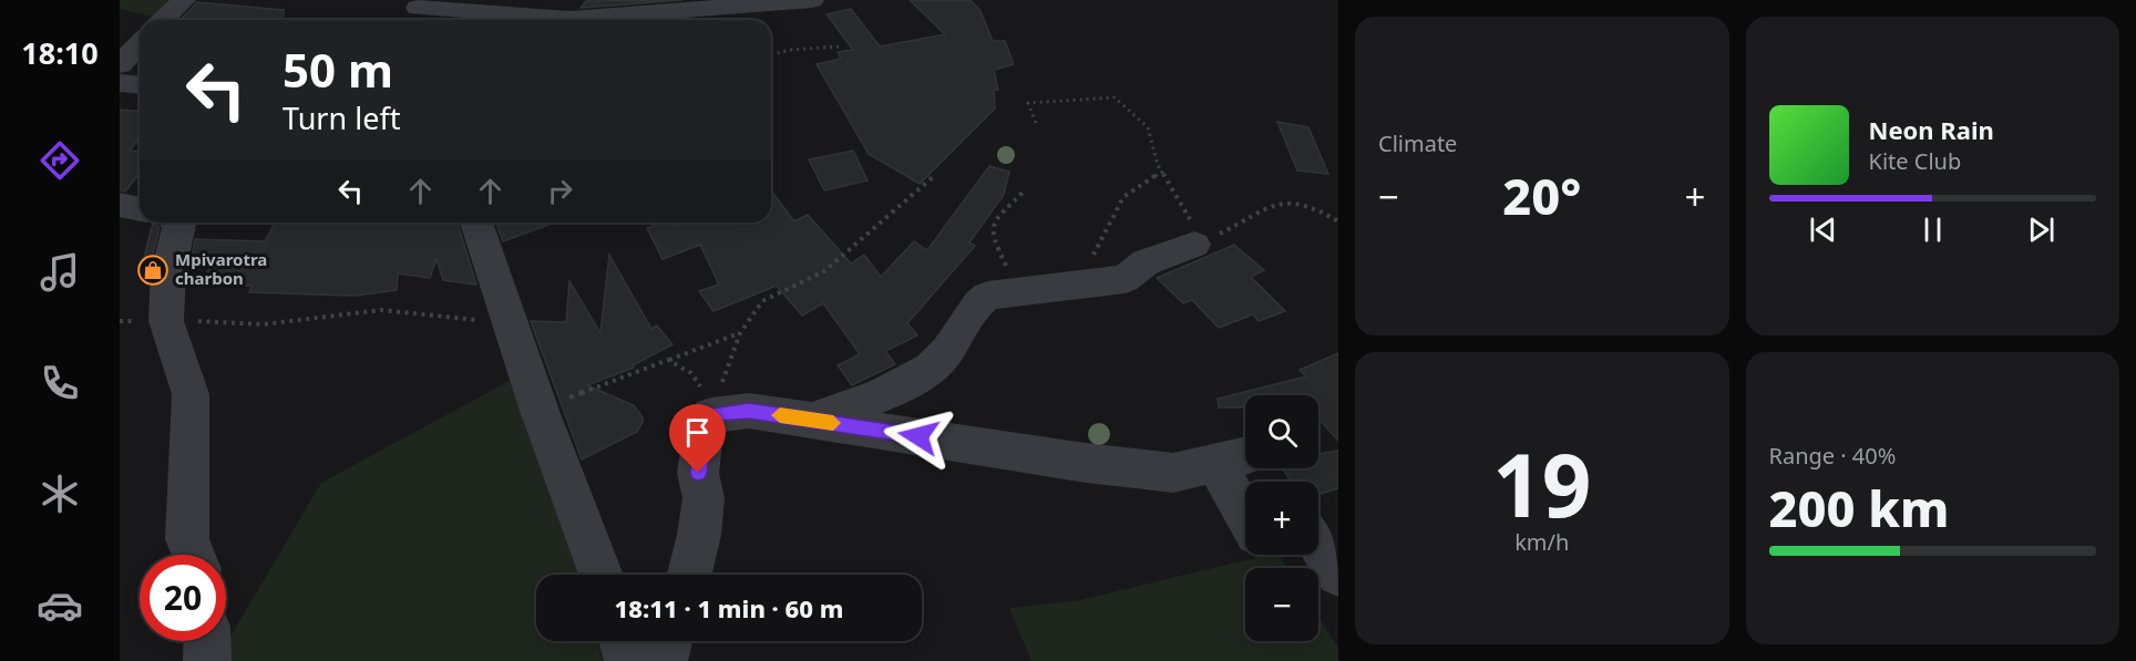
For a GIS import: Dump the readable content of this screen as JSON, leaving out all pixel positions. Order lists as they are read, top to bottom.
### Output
{
  "places": {
    "shop": ["Mpivarotra charbon"]
  },
  "page": {
    "tabs": "18:10",
    "tile": [
      "Climate",
      ["19", "km/h"],
      ["Range · 40%", "200 km"]
    ],
    "turn": ["50 m", "Turn left"],
    "song": ["Neon Rain", "Kite Club"],
    "heat": ["−", "20°", "+"],
    "map_buttons": ["+", "−"],
    "limit": "20",
    "trip": "18:11 · 1 min · 60 m"
  }
}
